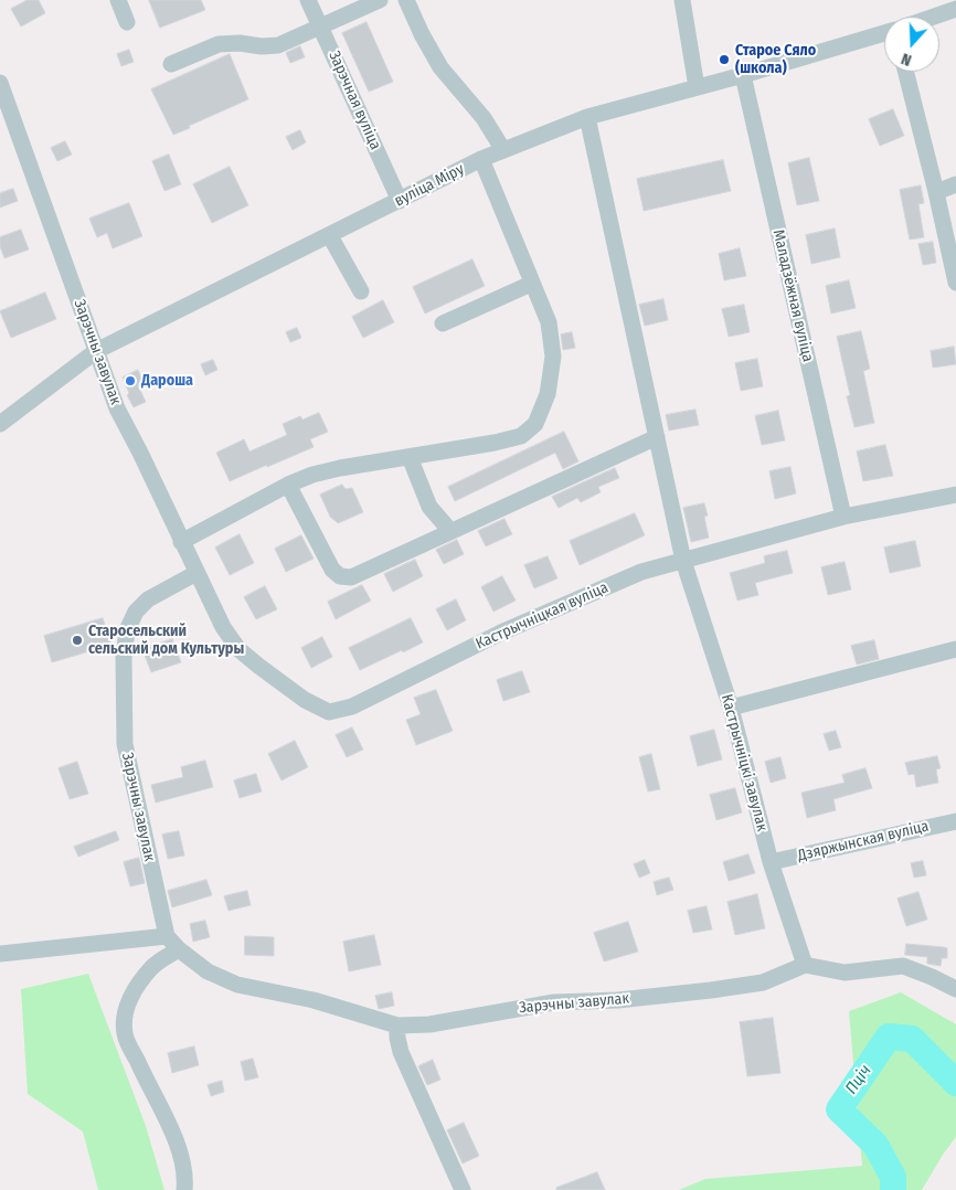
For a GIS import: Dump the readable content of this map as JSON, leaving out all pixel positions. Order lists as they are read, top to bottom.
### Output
{
  "streets": {
    "street": [
      "Зарэчная вуліца",
      "вуліца Міру",
      "Маладзёжная вуліца",
      "Зарэчны завулак",
      "Кастрычніцкая вуліца",
      "Кастрычніцкі завулак",
      "Дзяржынская вуліца"
    ]
  },
  "crossings": [
    ["Зарэчная вуліца", "вуліца Міру"],
    ["вуліца Міру", "Маладзёжная вуліца"],
    ["вуліца Міру", "Зарэчны завулак"],
    ["вуліца Міру", "Кастрычніцкі завулак"],
    ["Маладзёжная вуліца", "Кастрычніцкая вуліца"],
    ["Зарэчны завулак", "Кастрычніцкая вуліца"],
    ["Зарэчны завулак", "Кастрычніцкі завулак"],
    ["Кастрычніцкая вуліца", "Кастрычніцкі завулак"],
    ["Кастрычніцкі завулак", "Дзяржынская вуліца"]
  ],
  "water": ["Пціч"],
  "places": ["Старое Сяло (школа)", "Дароша", "Старосельский сельский дом Культуры"],
  "north": "bottom"
}
